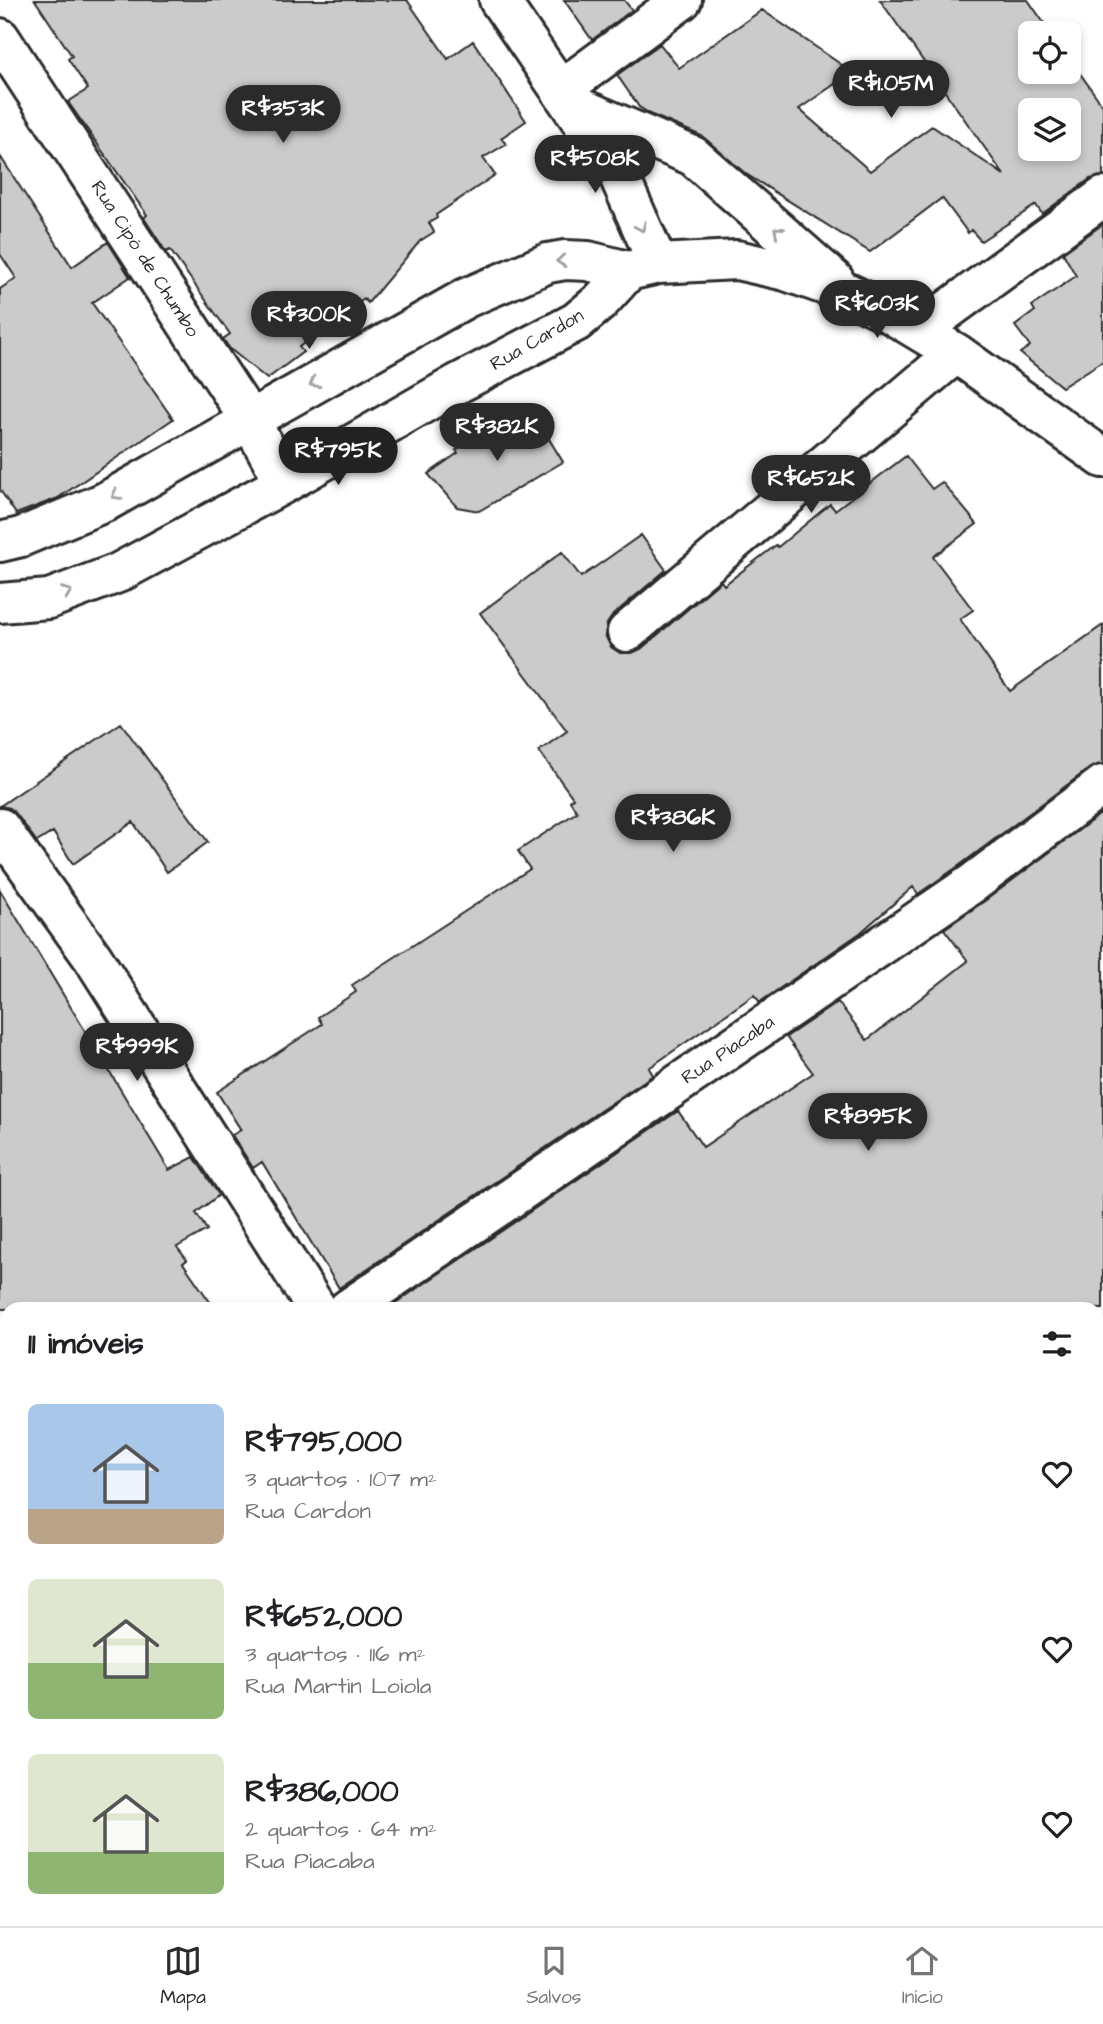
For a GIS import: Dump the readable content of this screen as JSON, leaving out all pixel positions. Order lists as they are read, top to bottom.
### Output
{
  "streets": {
    "street": ["Rua Cipó de Chumbo", "Rua Cardon", "Rua Piacaba"]
  },
  "crossings": [
    ["Rua Cipó de Chumbo", "Rua Cardon"]
  ],
  "page": {
    "price": [
      "R$1.05M",
      "R$353K",
      "R$508K",
      "R$603K",
      "R$300K",
      "R$382K",
      "R$795K",
      "R$652K",
      "R$386K",
      "R$999K",
      "R$895K"
    ],
    "heading": "11 imóveis",
    "list": [
      {
        "name": "R$795,000",
        "note": "3 quartos · 107 m² · Rua Cardon"
      },
      {
        "name": "R$652,000",
        "note": "3 quartos · 116 m² · Rua Martin Loiola"
      },
      {
        "name": "R$386,000",
        "note": "2 quartos · 64 m² · Rua Piacaba"
      }
    ],
    "tabs": ["Mapa", "Salvos", "Início"]
  }
}
